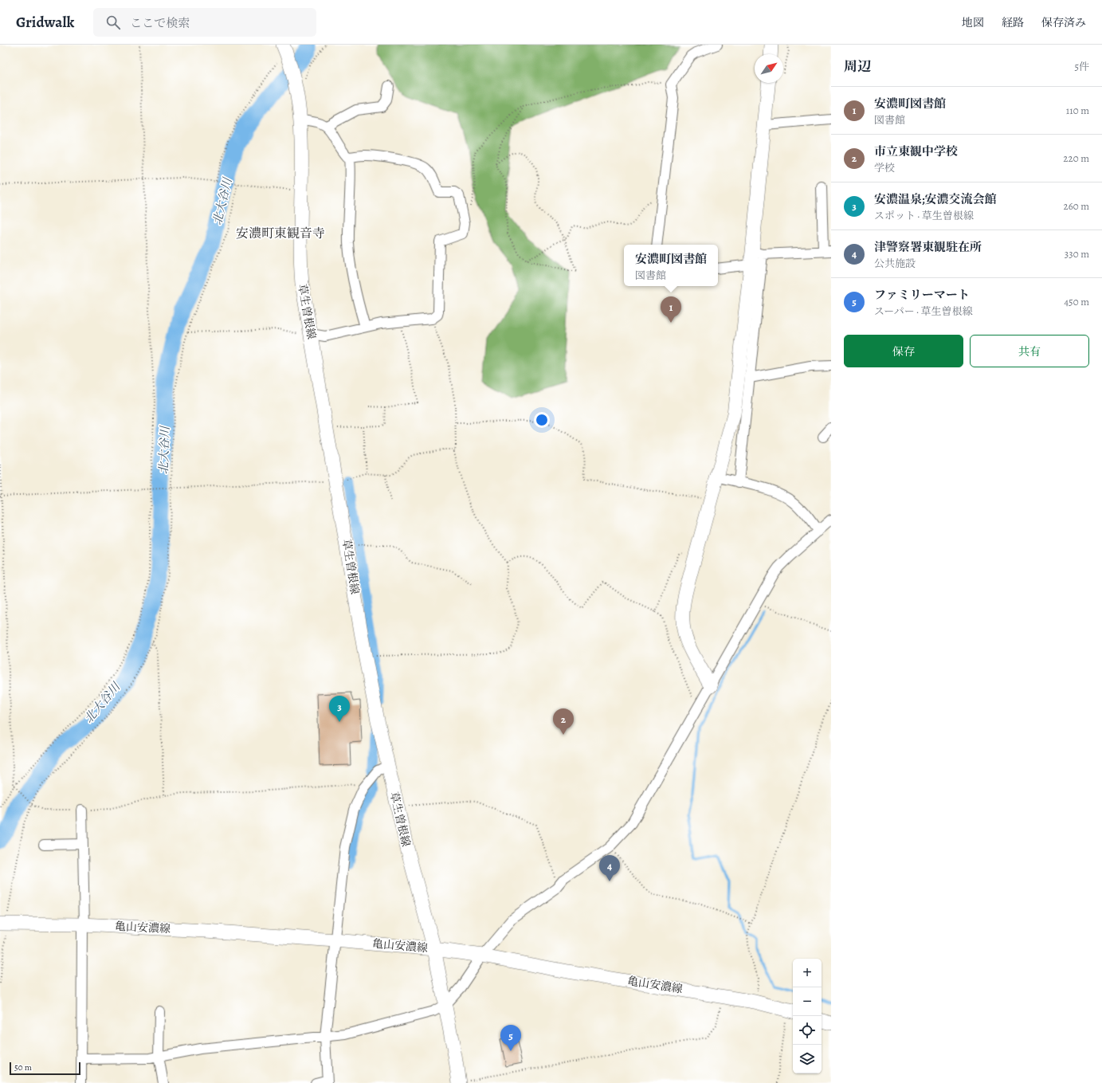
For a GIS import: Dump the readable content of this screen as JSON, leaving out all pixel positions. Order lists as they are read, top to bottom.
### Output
{
  "streets": {
    "main road": ["草生曽根線", "亀山安濃線"]
  },
  "crossings": [
    ["草生曽根線", "亀山安濃線"]
  ],
  "districts": ["安濃町東観音寺"],
  "water": ["北大谷川"],
  "scale_bar": "50 m",
  "north": "top right",
  "page": {
    "header": "Gridwalk",
    "search": "ここで検索",
    "nav": ["地図", "経路", "保存済み"],
    "heading": ["周辺", "5件"],
    "list": [
      {
        "mark": "1",
        "name": "安濃町図書館",
        "note": "図書館",
        "value": "110 m"
      },
      {
        "mark": "2",
        "name": "市立東観中学校",
        "note": "学校",
        "value": "220 m"
      },
      {
        "mark": "3",
        "name": "安濃温泉;安濃交流会館",
        "note": "スポット · 草生曽根線",
        "value": "260 m"
      },
      {
        "mark": "4",
        "name": "津警察署東観駐在所",
        "note": "公共施設",
        "value": "330 m"
      },
      {
        "mark": "5",
        "name": "ファミリーマート",
        "note": "スーパー · 草生曽根線",
        "value": "450 m"
      }
    ],
    "popup": ["安濃町図書館", "図書館"],
    "pins": [
      "1",
      "3",
      "2",
      "4",
      "5"
    ],
    "buttons": ["保存", "共有"],
    "map_buttons": ["+", "−"],
    "scale": "50 m"
  }
}
